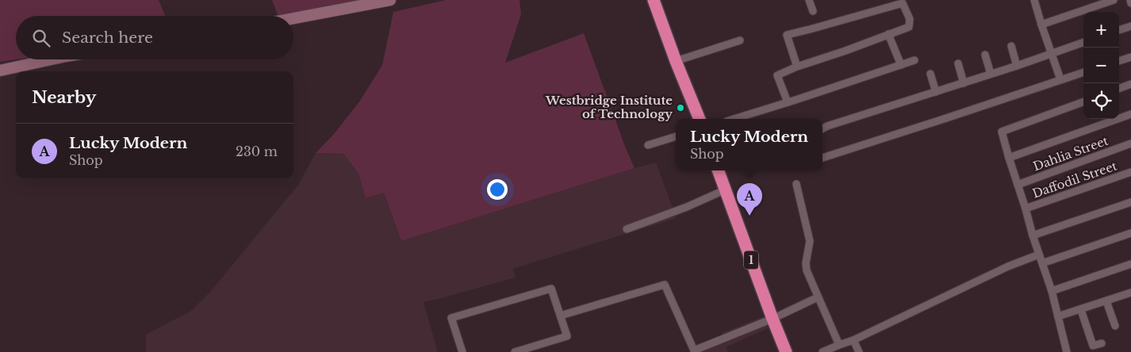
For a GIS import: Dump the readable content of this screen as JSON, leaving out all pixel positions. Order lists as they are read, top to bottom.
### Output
{
  "streets": {
    "highway": ["1"],
    "street": ["Dahlia Street", "Daffodil Street"]
  },
  "places": ["Westbridge Institute of Technology"],
  "page": {
    "map_buttons": ["+", "−"],
    "search": "Search here",
    "heading": "Nearby",
    "popup": ["Lucky Modern", "Shop"],
    "list": [
      {
        "mark": "A",
        "name": "Lucky Modern",
        "note": "Shop",
        "value": "230 m"
      }
    ],
    "pins": "A"
  }
}
